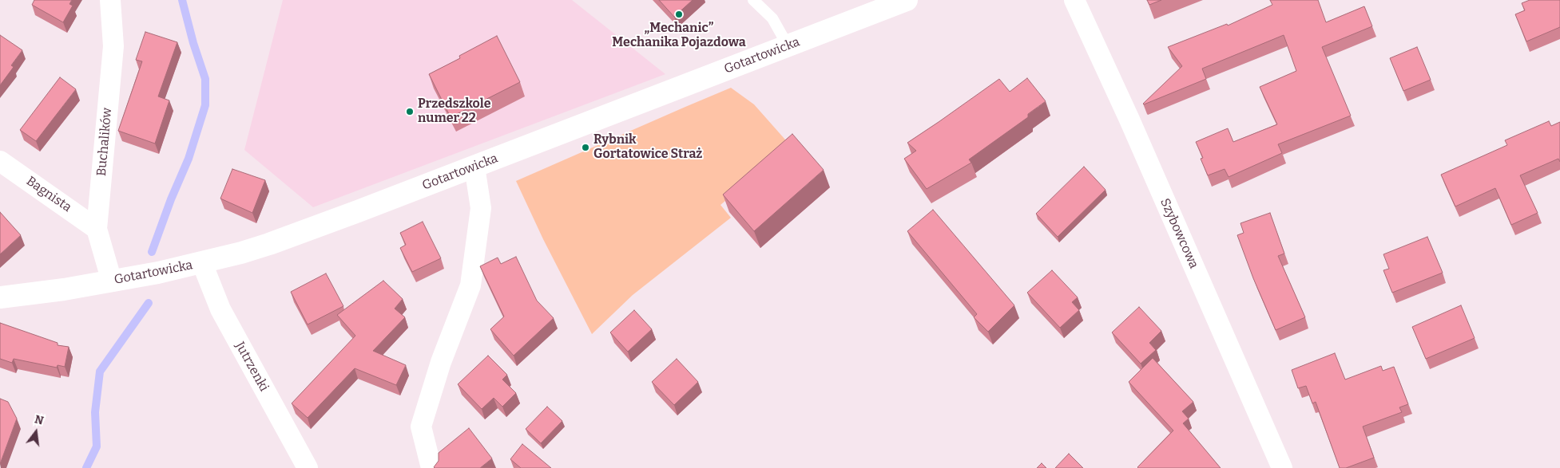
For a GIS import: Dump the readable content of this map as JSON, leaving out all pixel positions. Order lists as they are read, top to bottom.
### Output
{
  "streets": {
    "street": [
      "Gotartowicka",
      "Buchalików",
      "Bagnista",
      "Szybowcowa",
      "Jutrzenki"
    ]
  },
  "crossings": [
    ["Gotartowicka", "Buchalików"],
    ["Gotartowicka", "Jutrzenki"],
    ["Buchalików", "Bagnista"]
  ],
  "places": ["„Mechanic” Mechanika Pojazdowa", "Przedszkole numer 22", "Rybnik Gortatowice Straż"],
  "north": "top"
}
